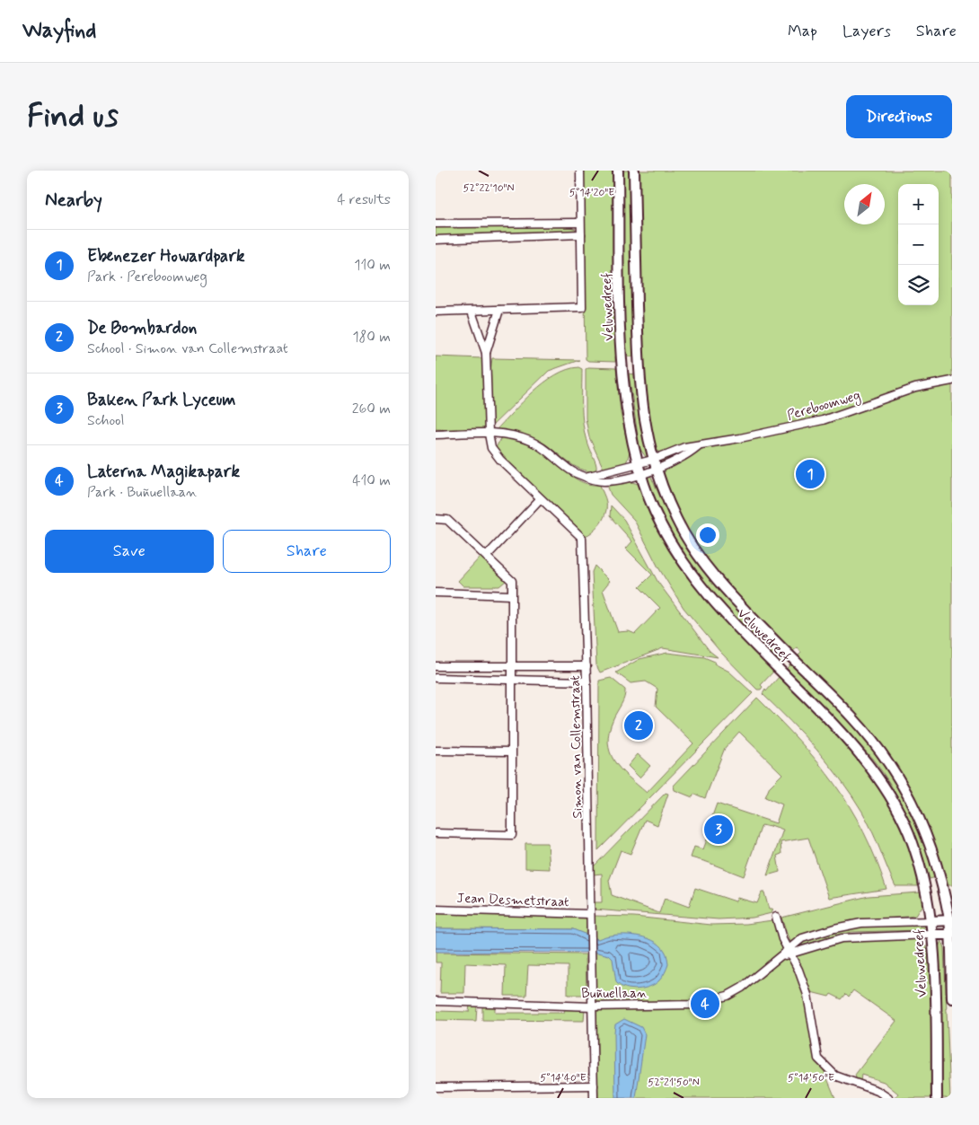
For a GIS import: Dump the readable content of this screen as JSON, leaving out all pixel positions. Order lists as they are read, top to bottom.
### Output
{
  "streets": {
    "main road": ["Veluwedreef"],
    "street": [
      "Pereboomweg",
      "Simon van Collemstraat",
      "Jean Desmetstraat",
      "Buñuellaan"
    ]
  },
  "crossings": [
    ["Veluwedreef", "Pereboomweg"],
    ["Veluwedreef", "Buñuellaan"],
    ["Simon van Collemstraat", "Jean Desmetstraat"],
    ["Simon van Collemstraat", "Buñuellaan"]
  ],
  "north": "top right",
  "page": {
    "header": "Wayfind",
    "nav": ["Map", "Layers", "Share"],
    "buttons": [
      "Directions",
      ["Save", "Share"]
    ],
    "title": "Find us",
    "heading": ["Nearby", "4 results"],
    "map_buttons": ["+", "−"],
    "list": [
      {
        "mark": "1",
        "name": "Ebenezer Howardpark",
        "note": "Park · Pereboomweg",
        "value": "110 m"
      },
      {
        "mark": "2",
        "name": "De Bombardon",
        "note": "School · Simon van Collemstraat",
        "value": "180 m"
      },
      {
        "mark": "3",
        "name": "Baken Park Lyceum",
        "note": "School",
        "value": "260 m"
      },
      {
        "mark": "4",
        "name": "Laterna Magikapark",
        "note": "Park · Buñuellaan",
        "value": "410 m"
      }
    ],
    "pins": [
      "1",
      "2",
      "3",
      "4"
    ]
  },
  "coordinates": [
    "52°22'10\"N",
    "5°14'20\"E",
    "5°14'40\"E",
    "5°14'50\"E",
    "52°21'50\"N"
  ]
}
